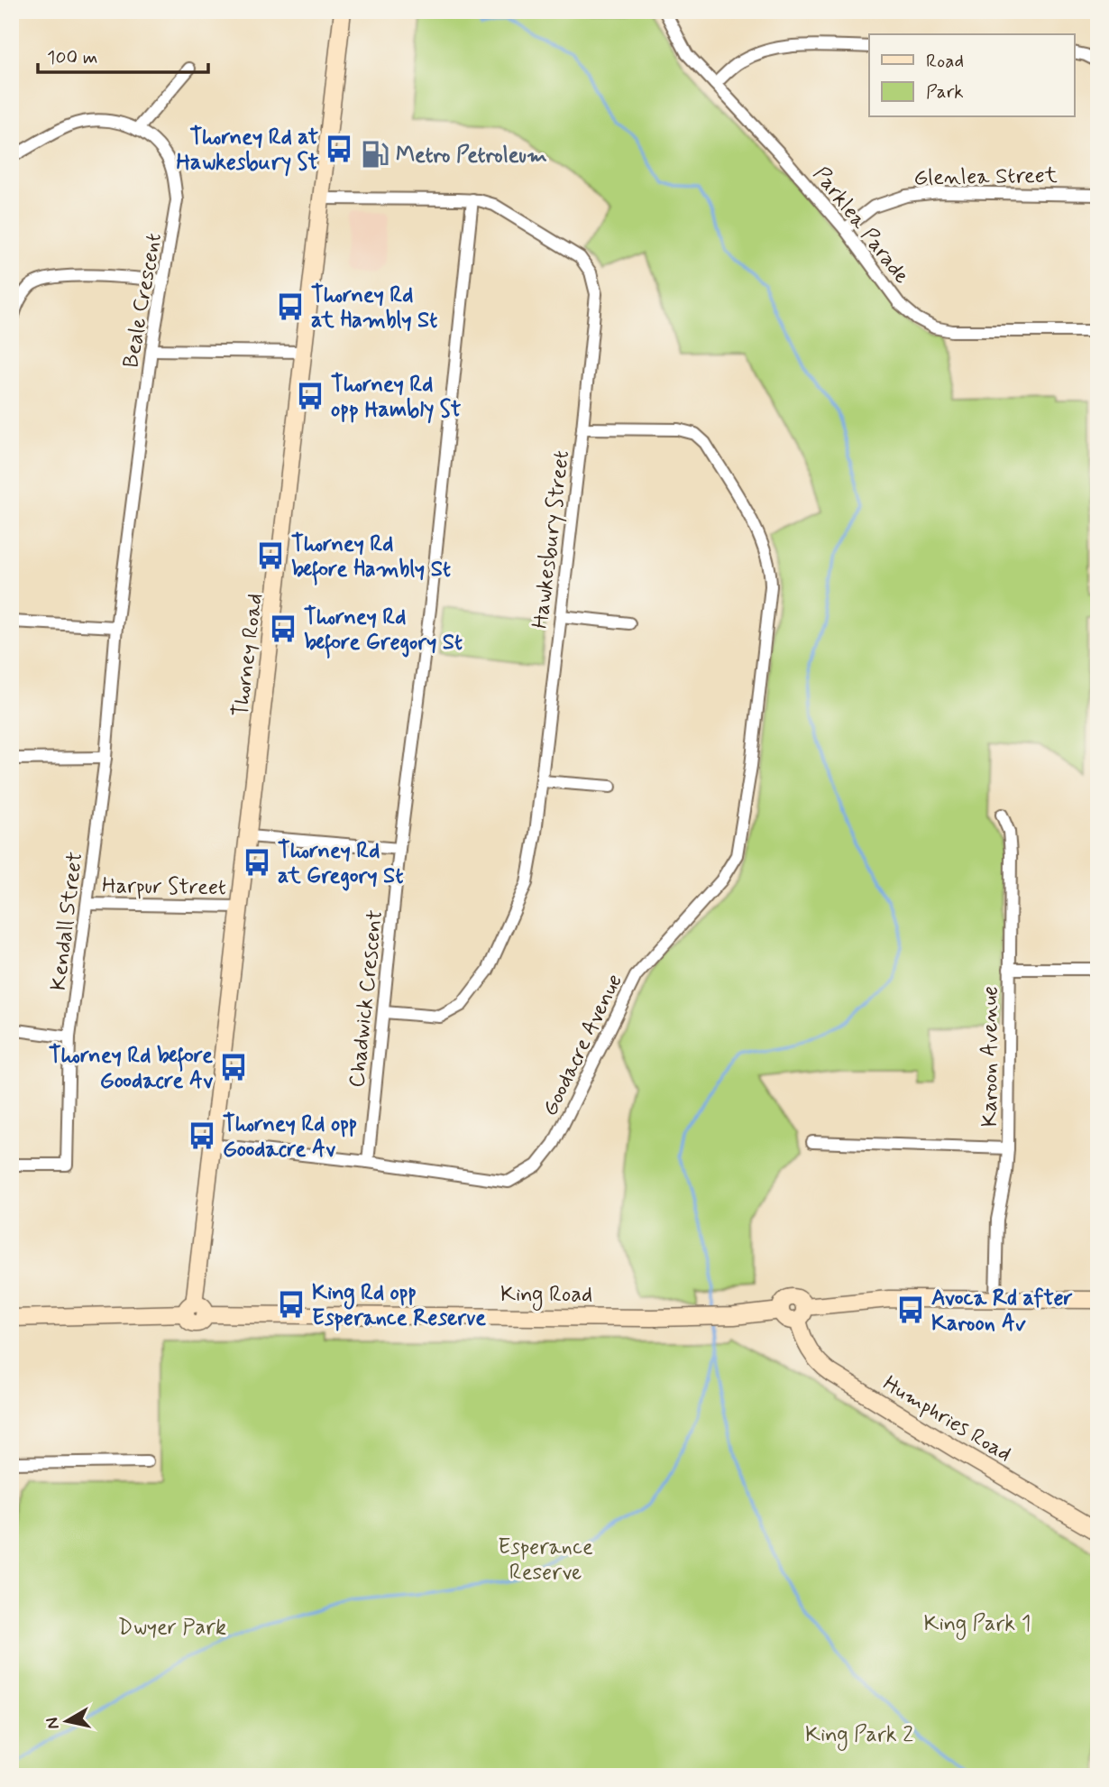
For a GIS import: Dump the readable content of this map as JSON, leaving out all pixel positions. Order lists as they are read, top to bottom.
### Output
{
  "streets": {
    "street": [
      "Glenlea Street",
      "Parklea Parade",
      "Beale Crescent",
      "Hawkesbury Street",
      "Thorney Road",
      "Harpur Street",
      "Kendall Street",
      "Chadwick Crescent",
      "Goodacre Avenue",
      "Karoon Avenue",
      "King Road",
      "Humphries Road"
    ]
  },
  "crossings": [
    ["Glenlea Street", "Parklea Parade"],
    ["Beale Crescent", "Kendall Street"],
    ["Hawkesbury Street", "Thorney Road"],
    ["Hawkesbury Street", "Chadwick Crescent"],
    ["Hawkesbury Street", "Goodacre Avenue"],
    ["Thorney Road", "Harpur Street"],
    ["Thorney Road", "Goodacre Avenue"],
    ["Thorney Road", "King Road"],
    ["Harpur Street", "Kendall Street"],
    ["Chadwick Crescent", "Goodacre Avenue"],
    ["King Road", "Humphries Road"]
  ],
  "parks": [
    "Esperance Reserve",
    "King Park 1",
    "Dwyer Park",
    "King Park 2"
  ],
  "places": {
    "bus stop": [
      "Thorney Rd at Hawkesbury St",
      "Thorney Rd at Hambly St",
      "Thorney Rd opp Hambly St",
      "Thorney Rd before Hambly St",
      "Thorney Rd before Gregory St",
      "Thorney Rd at Gregory St",
      "Thorney Rd before Goodacre Av",
      "Thorney Rd opp Goodacre Av",
      "King Rd opp Esperance Reserve",
      "Avoca Rd after Karoon Av"
    ],
    "fuel station": ["Metro Petroleum"]
  },
  "legend": ["Road", "Park"],
  "scale_bar": "100 m",
  "north": "left"
}
